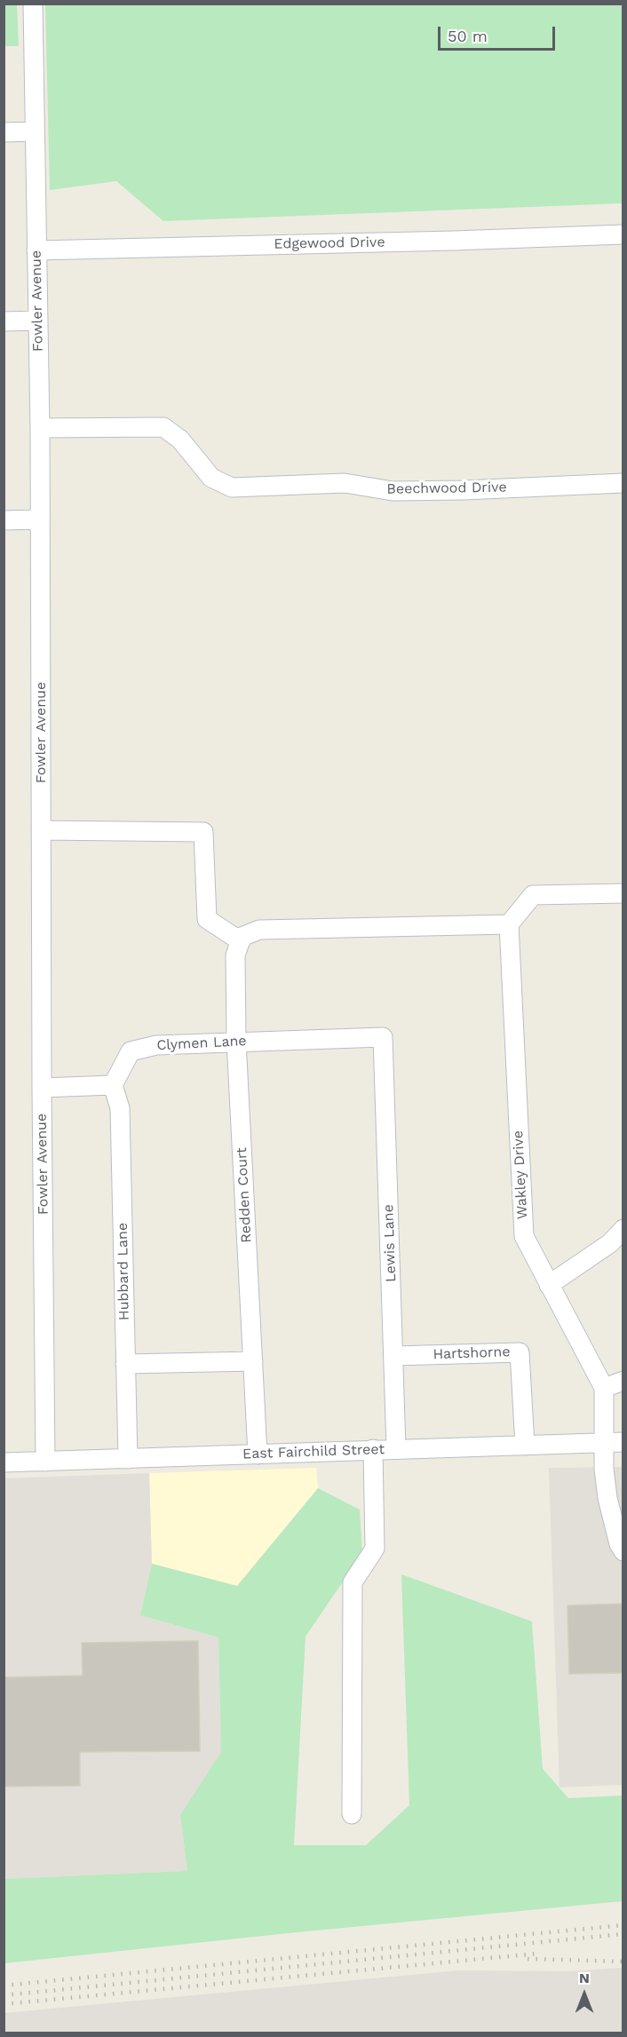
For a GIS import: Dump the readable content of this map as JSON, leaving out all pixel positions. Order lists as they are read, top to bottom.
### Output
{
  "streets": {
    "street": [
      "Edgewood Drive",
      "Fowler Avenue",
      "Beechwood Drive",
      "Clymen Lane",
      "Wakley Drive",
      "Redden Court",
      "Lewis Lane",
      "Hubbard Lane",
      "Hartshorne",
      "East Fairchild Street"
    ]
  },
  "crossings": [
    ["Edgewood Drive", "Fowler Avenue"],
    ["Fowler Avenue", "Beechwood Drive"],
    ["Fowler Avenue", "East Fairchild Street"],
    ["Clymen Lane", "Redden Court"],
    ["Clymen Lane", "Lewis Lane"],
    ["Clymen Lane", "Hubbard Lane"],
    ["Wakley Drive", "East Fairchild Street"],
    ["Redden Court", "East Fairchild Street"],
    ["Lewis Lane", "Hartshorne"],
    ["Lewis Lane", "East Fairchild Street"],
    ["Hubbard Lane", "East Fairchild Street"],
    ["Hartshorne", "East Fairchild Street"]
  ],
  "scale_bar": "50 m",
  "north": "top"
}
